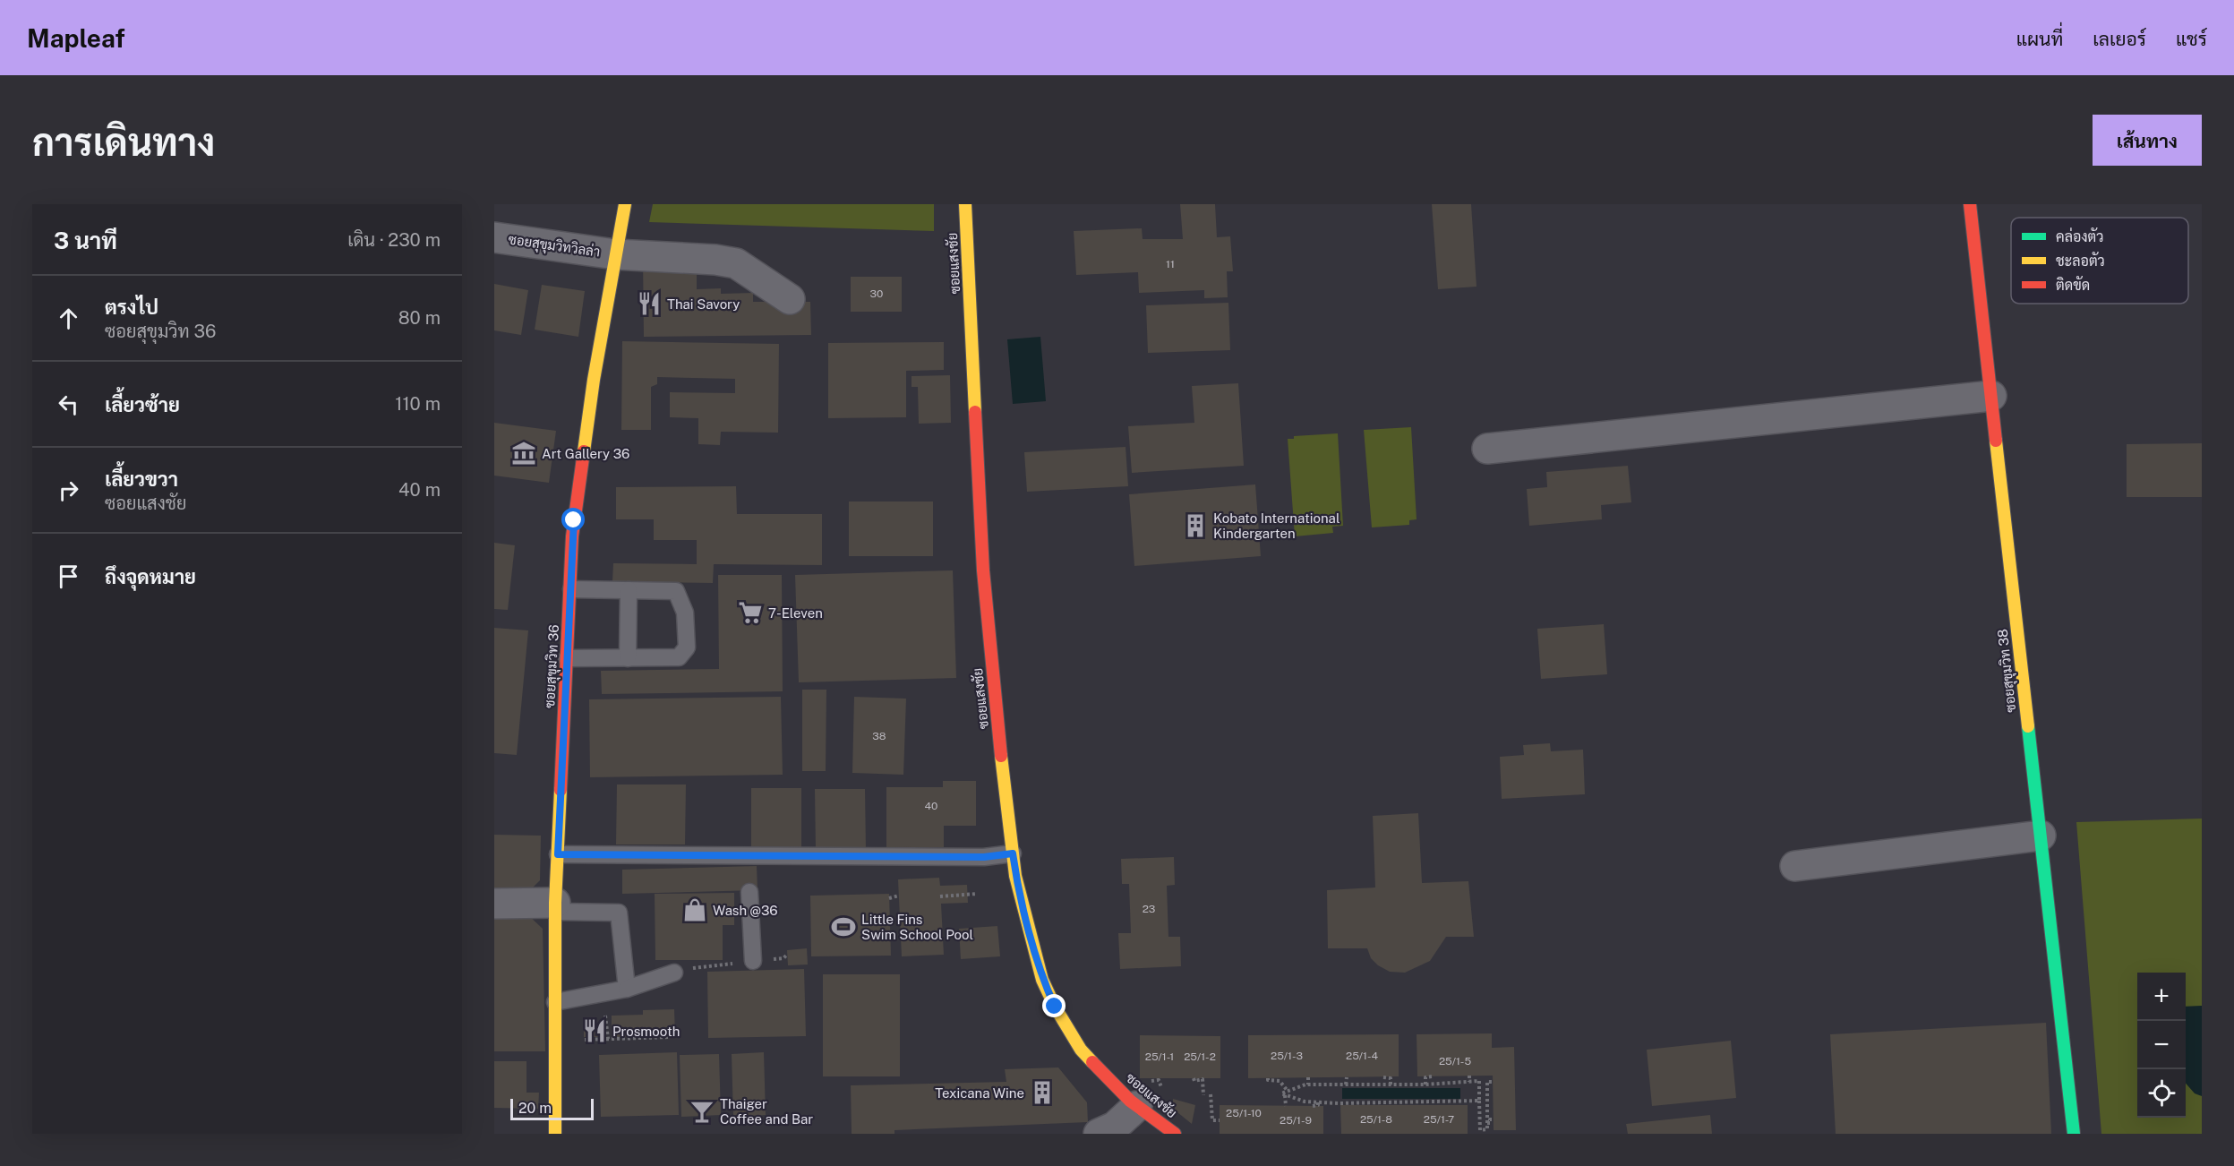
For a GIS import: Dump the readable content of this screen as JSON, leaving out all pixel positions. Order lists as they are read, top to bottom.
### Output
{
  "streets": {
    "street": [
      "ซอยสุขุมวิทวิลล่า",
      "ซอยแสงชัย",
      "ซอยสุขุมวิท 36",
      "ซอยสุขุมวิท 38"
    ]
  },
  "crossings": [
    ["ซอยสุขุมวิทวิลล่า", "ซอยสุขุมวิท 36"]
  ],
  "places": {
    "restaurant": ["Thai Savory", "Prosmooth"],
    "museum": ["Art Gallery 36"],
    "building": ["Kobato International Kindergarten", "Texicana Wine"],
    "supermarket": ["7-Eleven"],
    "shop": ["Wash @36"],
    "sports": ["Little Fins Swim School Pool"],
    "bar": ["Thaiger Coffee and Bar"]
  },
  "house_numbers": [
    "11",
    "30",
    "38",
    "40",
    "23",
    "25/1-3",
    "25/1-4",
    "25/1-1",
    "25/1-2",
    "25/1-5",
    "25/1-10",
    "25/1-8",
    "25/1-7",
    "25/1-9"
  ],
  "legend": ["คล่องตัว", "ชะลอตัว", "ติดขัด"],
  "scale_bar": "20 m",
  "page": {
    "header": "Mapleaf",
    "nav": ["แผนที่", "เลเยอร์", "แชร์"],
    "buttons": "เส้นทาง",
    "title": "การเดินทาง",
    "heading": ["3 นาที", "เดิน · 230 m"],
    "list": [
      ["ตรงไป", "ซอยสุขุมวิท 36", "80 m"],
      ["เลี้ยวซ้าย", "110 m"],
      ["เลี้ยวขวา", "ซอยแสงชัย", "40 m"],
      "ถึงจุดหมาย"
    ],
    "map_buttons": ["+", "−"],
    "scale": "20 m"
  }
}
